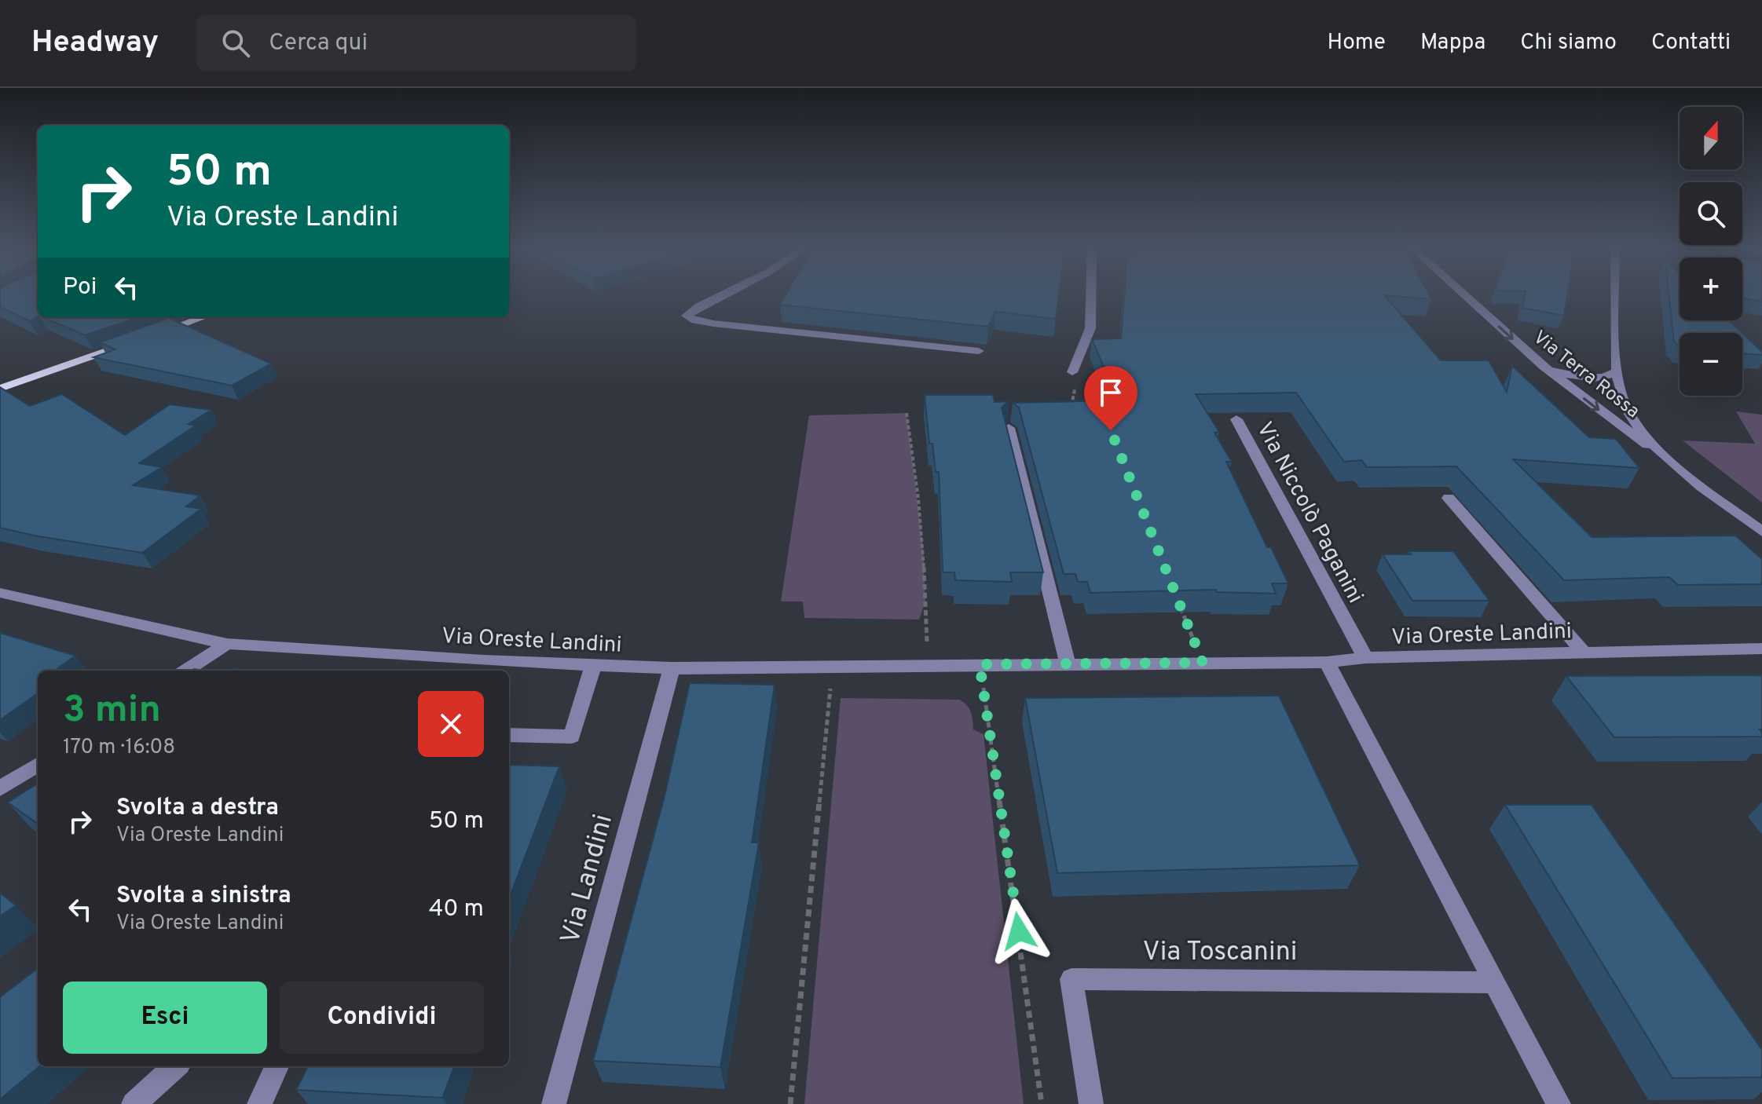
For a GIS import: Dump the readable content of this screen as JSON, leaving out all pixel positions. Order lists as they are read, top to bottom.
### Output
{
  "streets": {
    "street": [
      "Via Terra Rossa",
      "Via Niccolò Paganini",
      "Via Oreste Landini",
      "Via Landini",
      "Via Toscanini"
    ]
  },
  "crossings": [
    ["Via Niccolò Paganini", "Via Oreste Landini"],
    ["Via Oreste Landini", "Via Landini"]
  ],
  "one_way": ["Via Terra Rossa"],
  "north": "top",
  "page": {
    "header": "Headway",
    "search": "Cerca qui",
    "nav": [
      "Home",
      "Mappa",
      "Chi siamo",
      "Contatti"
    ],
    "map_buttons": ["+", "−"],
    "turn": ["50 m", "Via Oreste Landini"],
    "then": "Poi",
    "heading": ["3 min", "170 m · 16:08"],
    "list": [
      {
        "name": "Svolta a destra",
        "note": "Via Oreste Landini",
        "value": "50 m"
      },
      {
        "name": "Svolta a sinistra",
        "note": "Via Oreste Landini",
        "value": "40 m"
      }
    ],
    "buttons": ["Esci", "Condividi"]
  }
}
